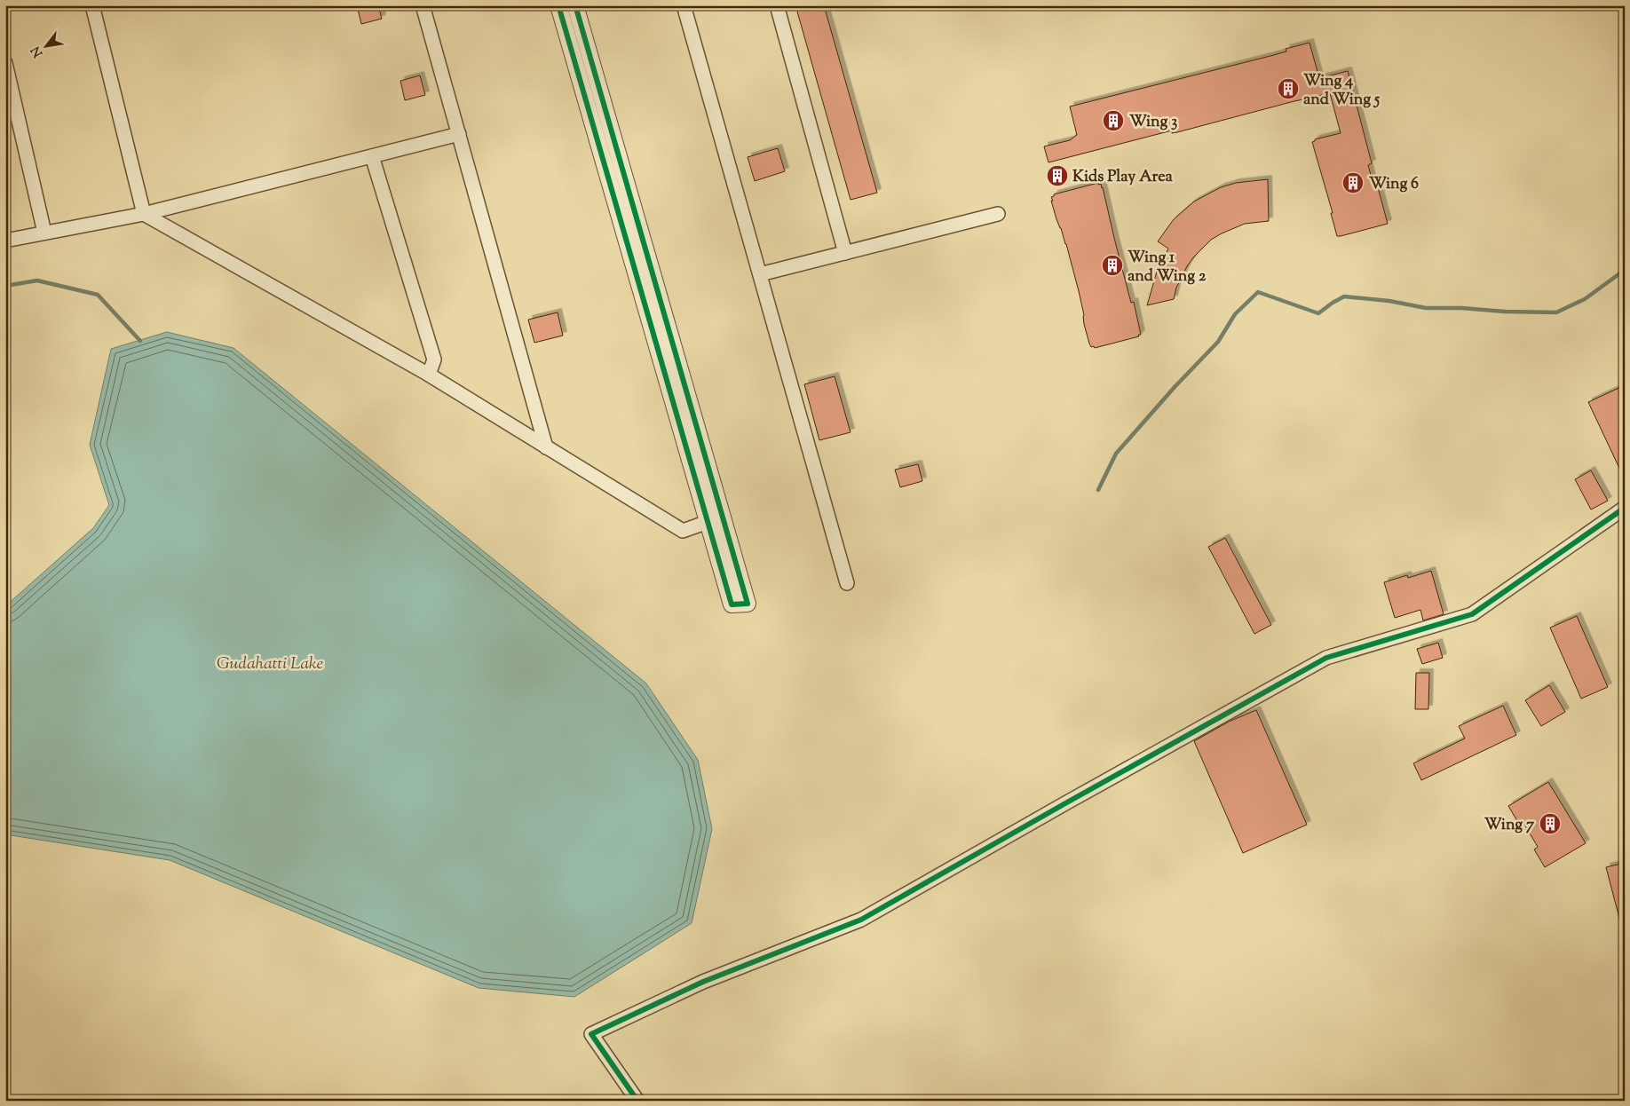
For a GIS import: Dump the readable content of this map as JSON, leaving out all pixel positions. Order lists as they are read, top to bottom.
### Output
{
  "water": ["Gudahatti Lake"],
  "places": {
    "building": [
      "Wing 4 and Wing 5",
      "Wing 3",
      "Kids Play Area",
      "Wing 6",
      "Wing 1 and Wing 2",
      "Wing 7"
    ]
  },
  "north": "bottom left"
}
